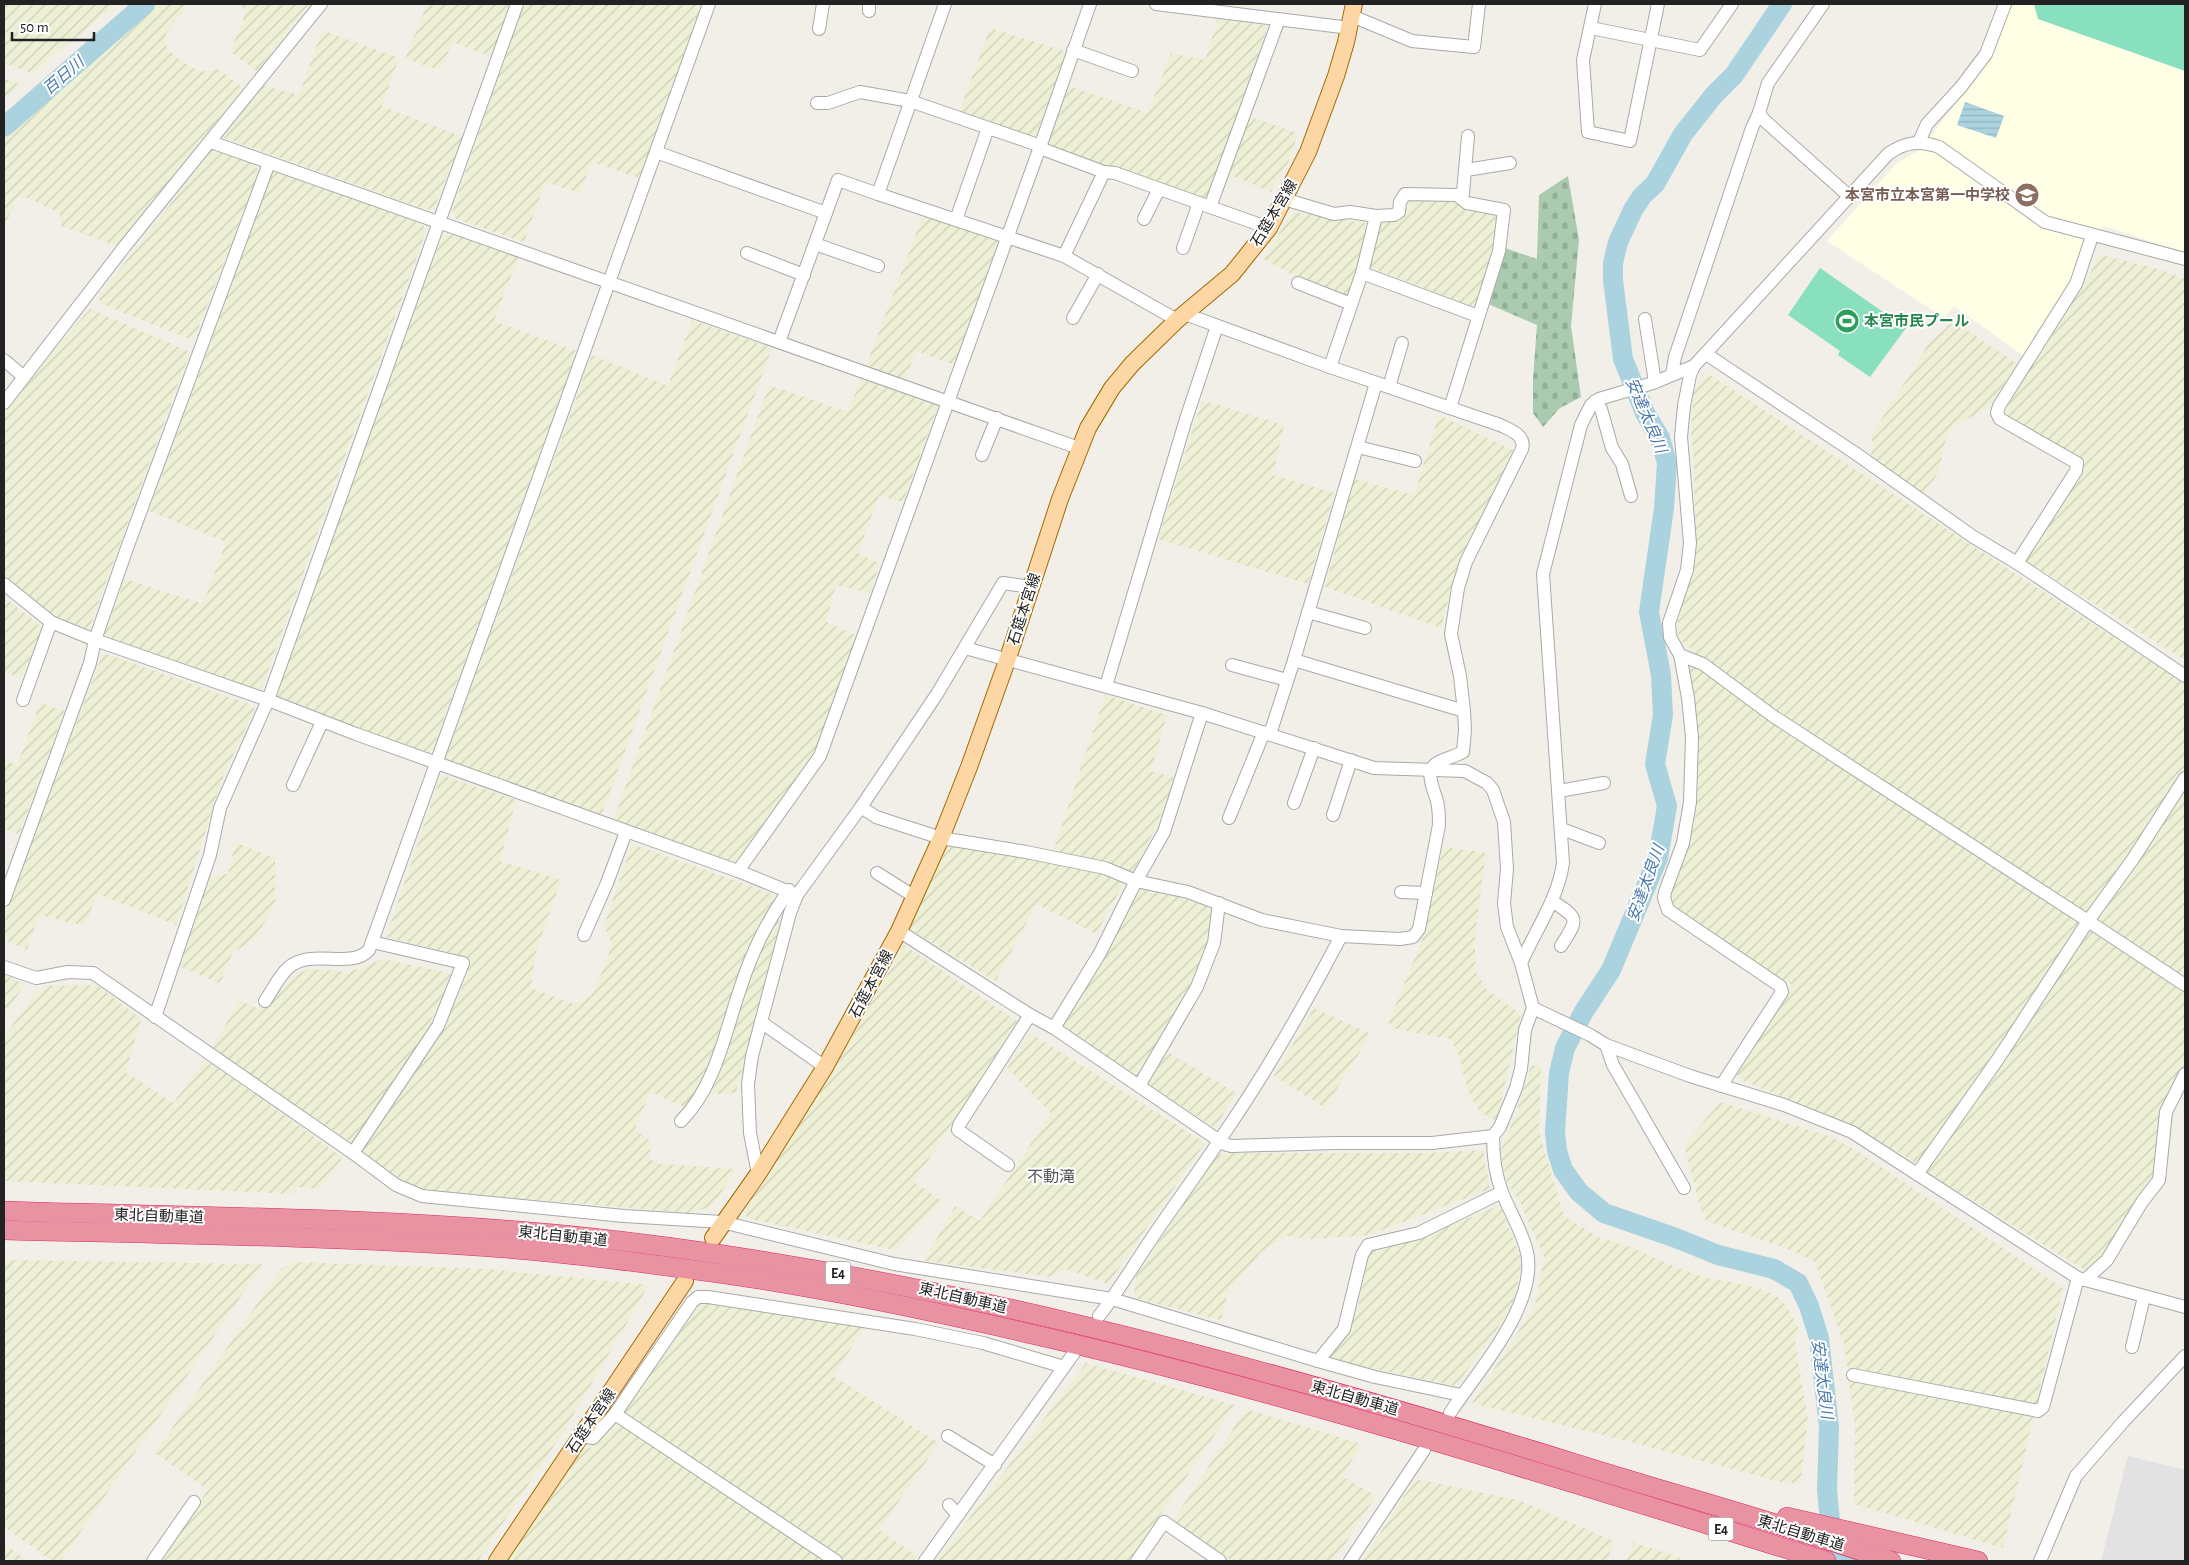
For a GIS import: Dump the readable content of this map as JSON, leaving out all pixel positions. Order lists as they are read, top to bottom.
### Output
{
  "streets": {
    "highway": ["東北自動車道", "E4"],
    "main road": ["石筵本宮線"]
  },
  "districts": ["不動滝"],
  "water": ["百日川", "安達太良川"],
  "places": {
    "school or university": ["本宮市立本宮第一中学校"],
    "sports": ["本宮市民プール"]
  },
  "scale_bar": "50 m"
}
